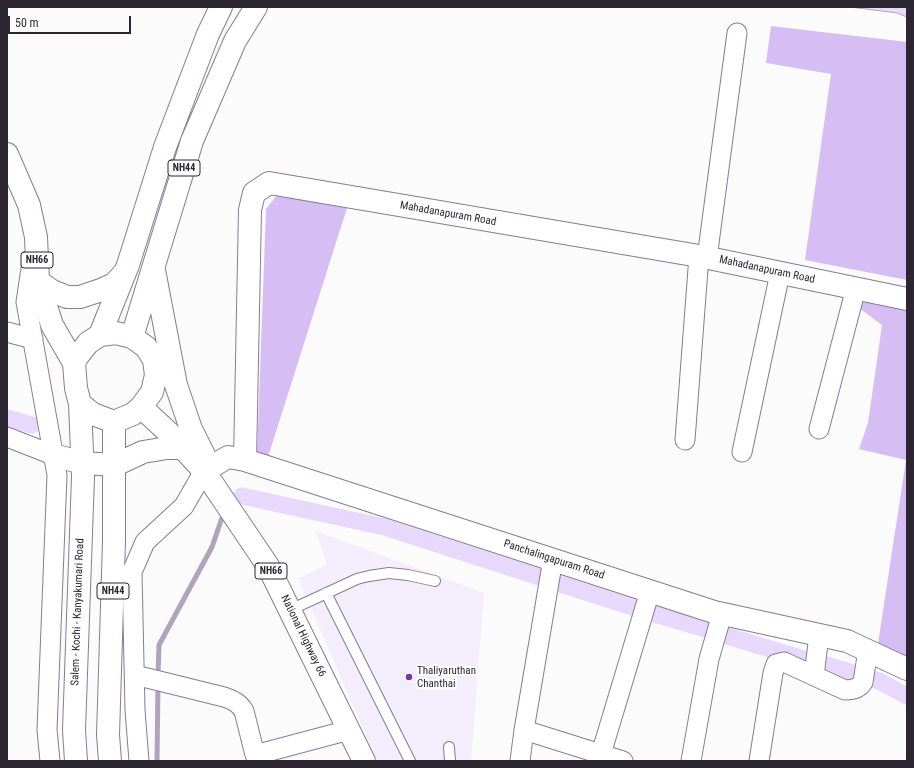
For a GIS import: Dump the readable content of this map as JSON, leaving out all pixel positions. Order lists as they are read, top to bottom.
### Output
{
  "streets": {
    "main road": [
      "NH44",
      "Mahadanapuram Road",
      "NH66",
      "Panchalingapuram Road",
      "Salem - Kochi - Kanyakumari Road",
      "National Highway 66"
    ]
  },
  "crossings": [
    ["NH44", "NH66"],
    ["NH44", "Salem - Kochi - Kanyakumari Road"],
    ["NH44", "National Highway 66"],
    ["Mahadanapuram Road", "Panchalingapuram Road"],
    ["NH66", "Salem - Kochi - Kanyakumari Road"],
    ["NH66", "National Highway 66"],
    ["Panchalingapuram Road", "National Highway 66"],
    ["Salem - Kochi - Kanyakumari Road", "National Highway 66"]
  ],
  "places": ["Thaliyaruthan Chanthai"],
  "scale_bar": "50 m"
}
